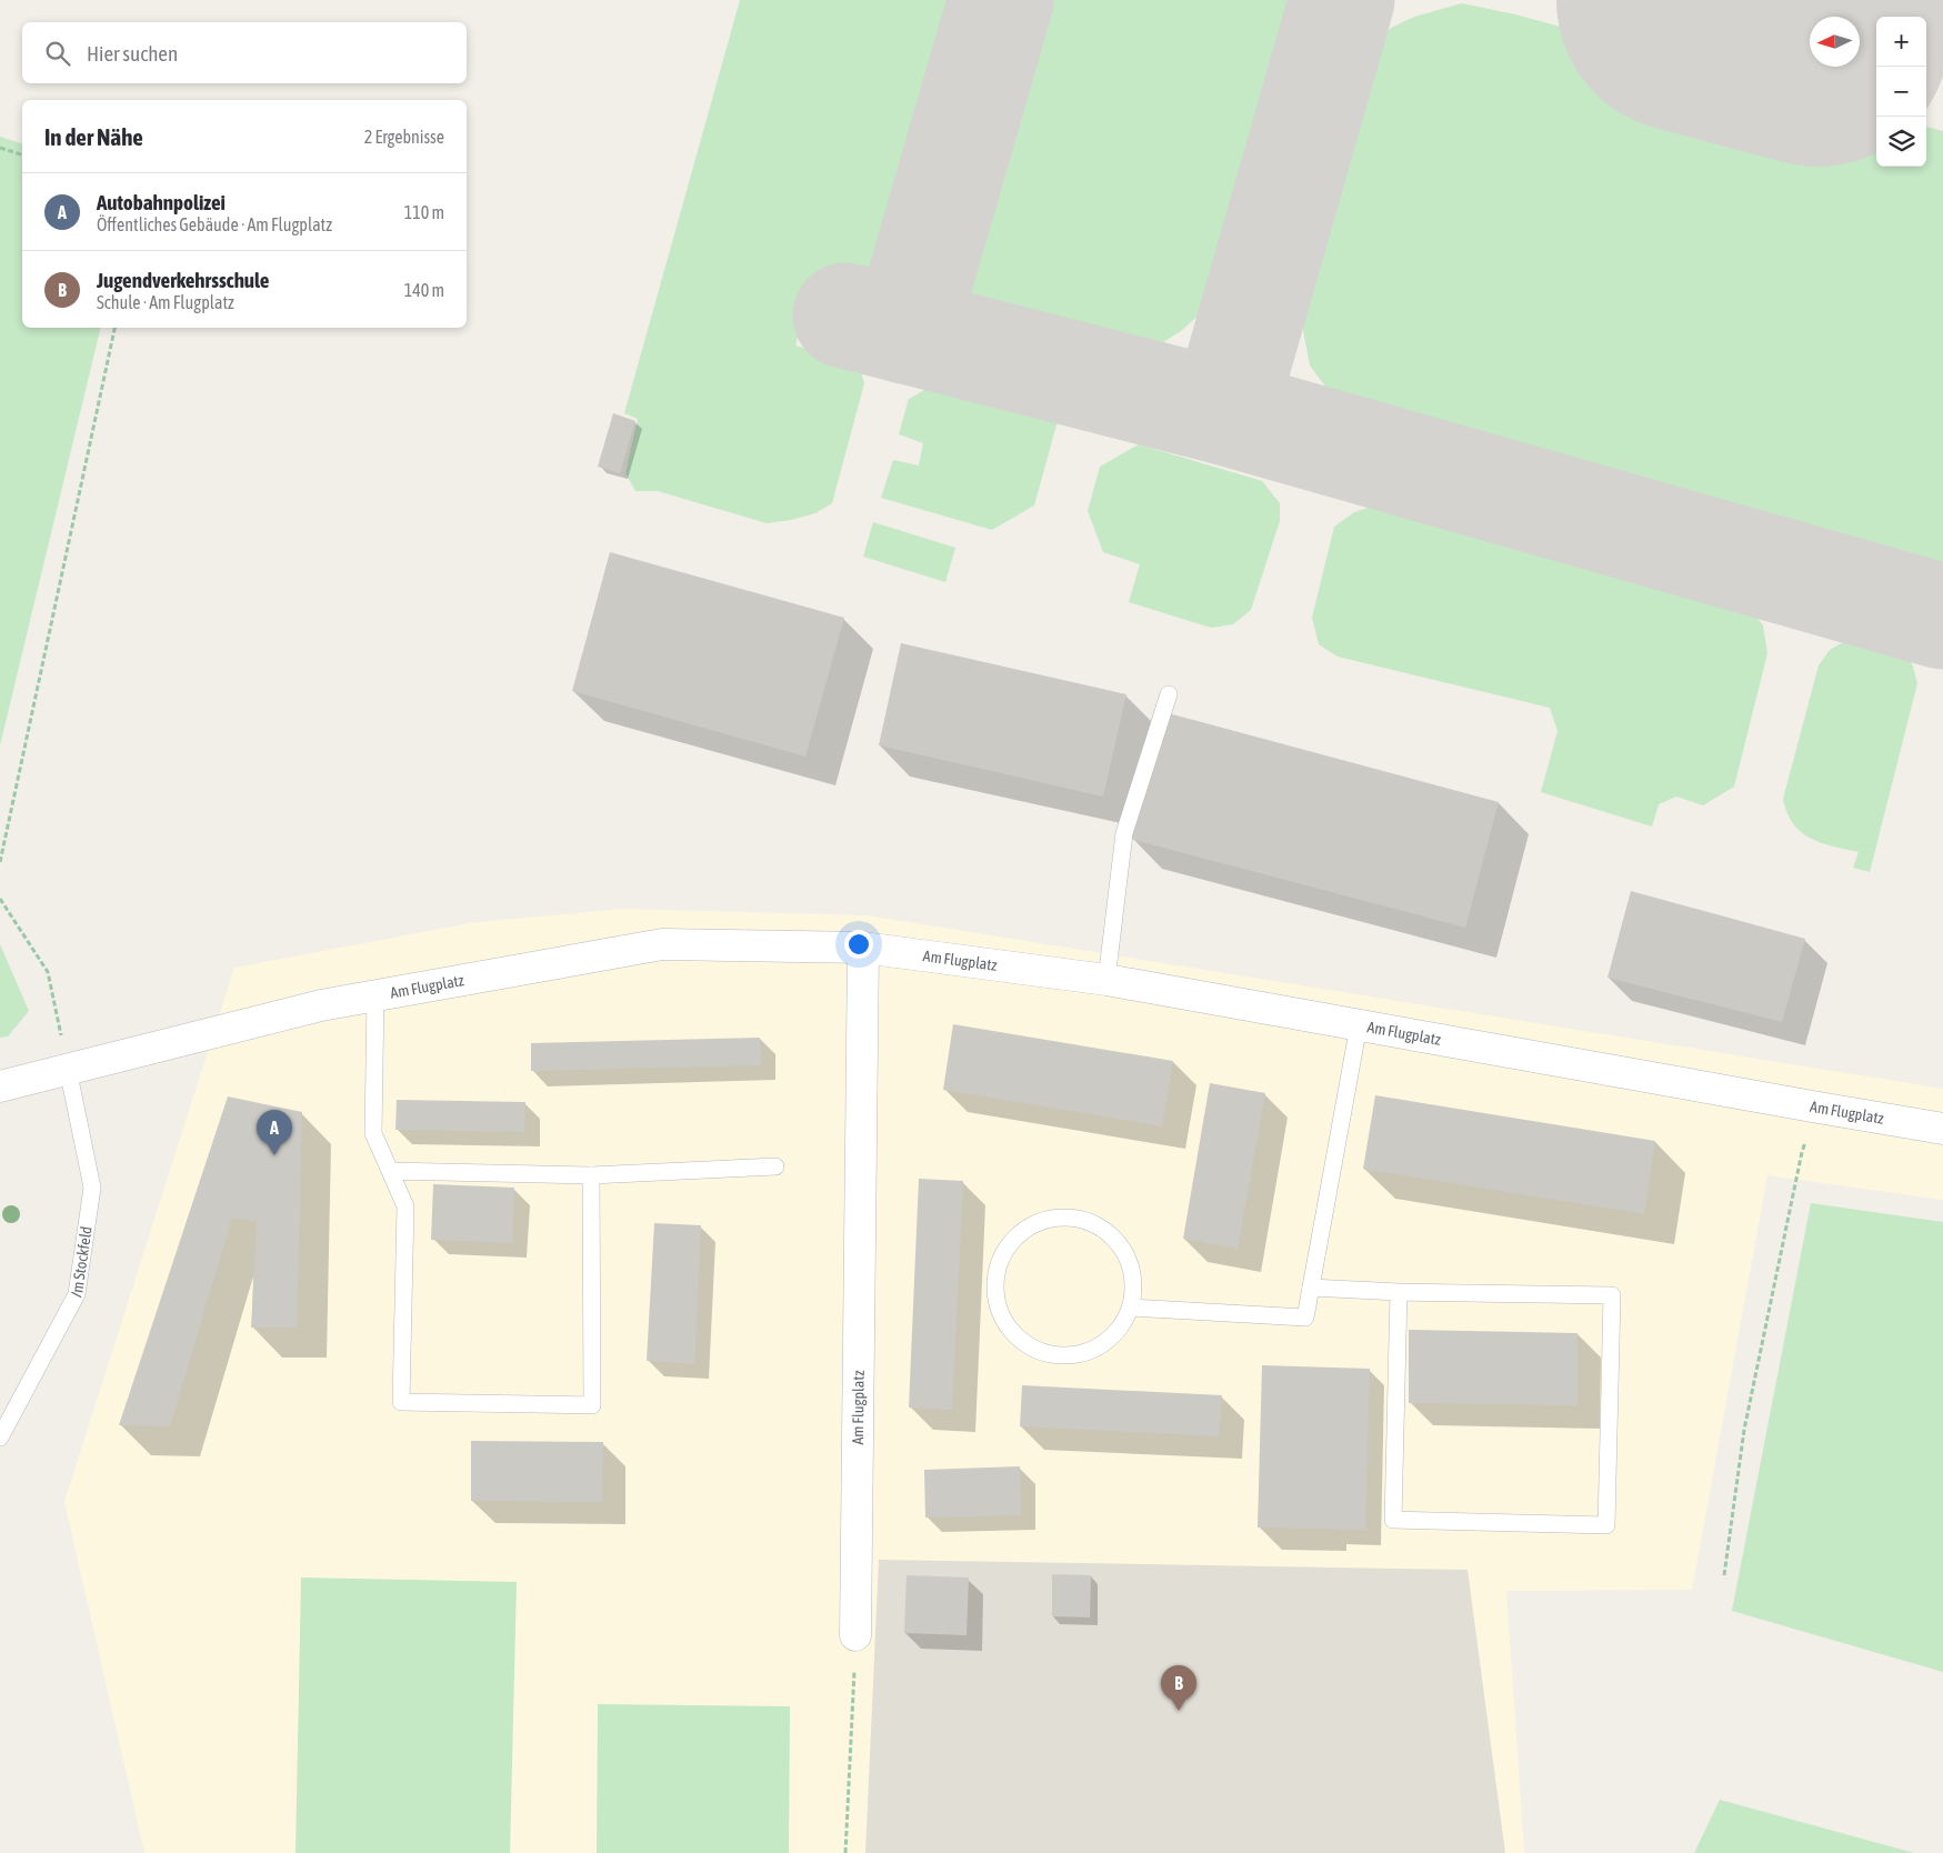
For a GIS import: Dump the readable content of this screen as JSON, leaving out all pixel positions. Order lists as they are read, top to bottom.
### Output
{
  "streets": {
    "street": ["Am Flugplatz"],
    "lane": ["Im Stockfeld"]
  },
  "crossings": [
    ["Am Flugplatz", "Im Stockfeld"]
  ],
  "north": "left",
  "page": {
    "map_buttons": ["+", "−"],
    "search": "Hier suchen",
    "heading": ["In der Nähe", "2 Ergebnisse"],
    "list": [
      {
        "mark": "A",
        "name": "Autobahnpolizei",
        "note": "Öffentliches Gebäude · Am Flugplatz",
        "value": "110 m"
      },
      {
        "mark": "B",
        "name": "Jugendverkehrsschule",
        "note": "Schule · Am Flugplatz",
        "value": "140 m"
      }
    ],
    "pins": ["A", "B"]
  }
}
